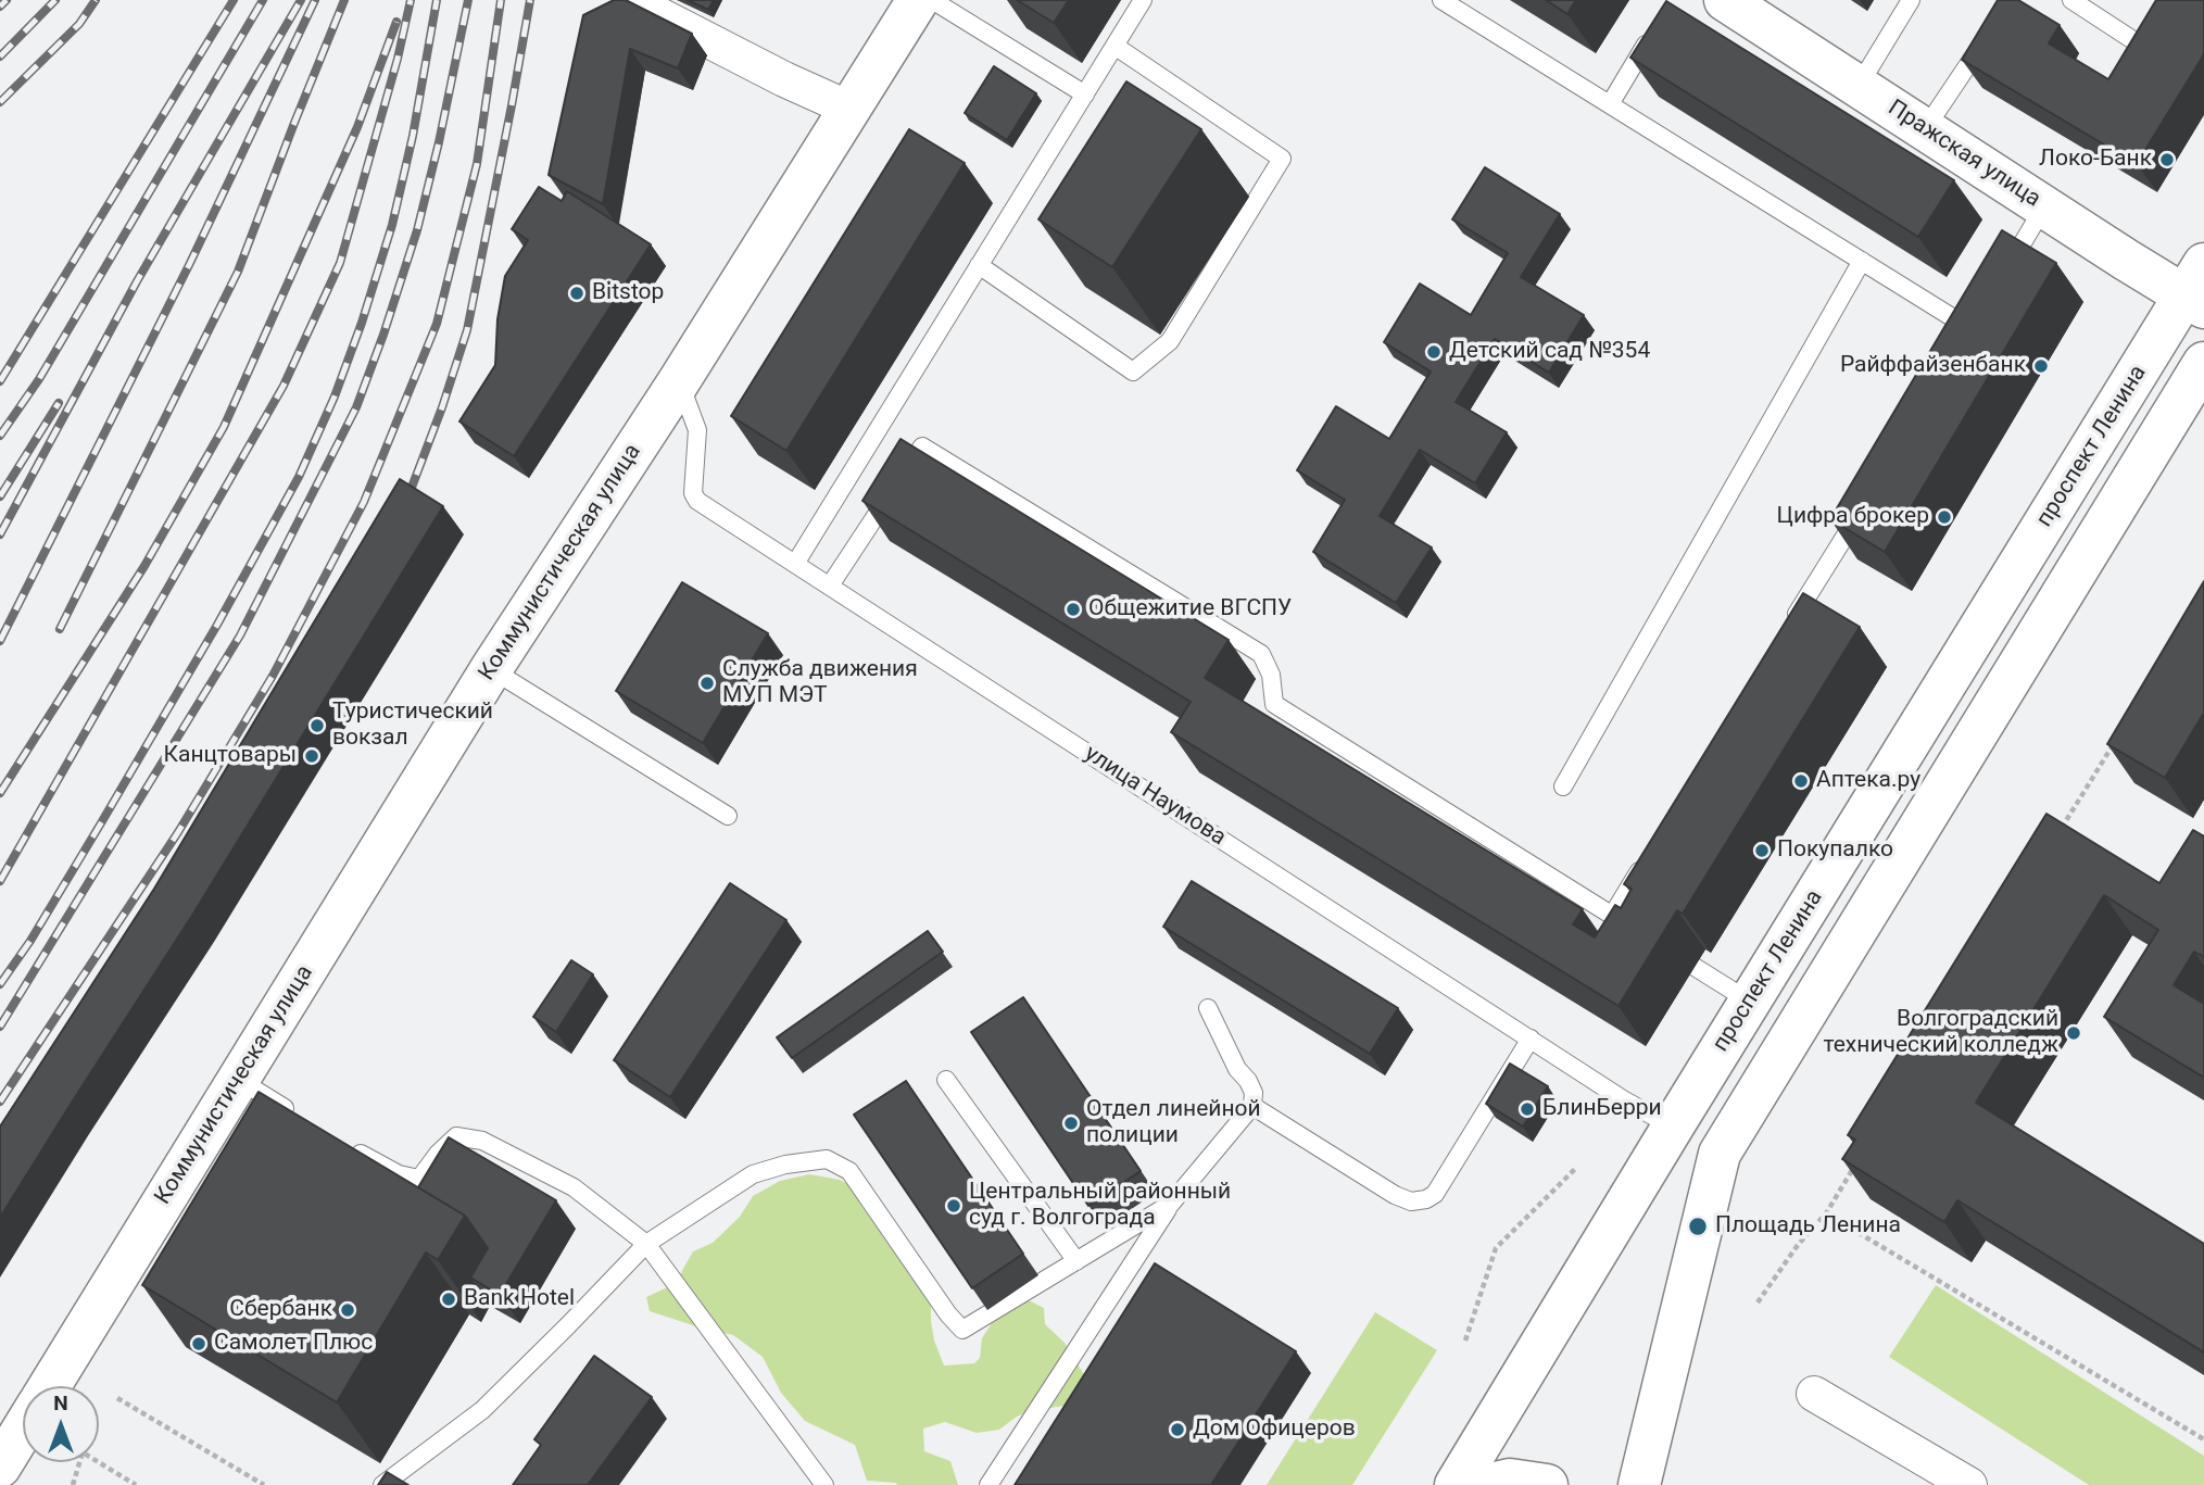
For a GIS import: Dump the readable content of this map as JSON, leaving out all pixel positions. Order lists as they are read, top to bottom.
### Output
{
  "streets": {
    "main road": [
      "Пражская улица",
      "проспект Ленина",
      "Коммунистическая улица",
      "улица Наумова"
    ]
  },
  "crossings": [
    ["Пражская улица", "проспект Ленина"],
    ["проспект Ленина", "улица Наумова"],
    ["Коммунистическая улица", "улица Наумова"]
  ],
  "places": [
    "Локо-Банк",
    "Bitstop",
    "Детский сад №354",
    "Райффайзенбанк",
    "Цифра брокер",
    "Общежитие ВГСПУ",
    "Служба движения МУП МЭТ",
    "Туристический вокзал",
    "Канцтовары",
    "Аптека.ру",
    "Покупалко",
    "Волгоградский технический колледж",
    "БлинБерри",
    "Отдел линейной полиции",
    "Центральный районный суд г. Волгограда",
    "Площадь Ленина",
    "Bank Hotel",
    "Сбербанк",
    "Самолет Плюс",
    "Дом Офицеров"
  ],
  "north": "top"
}
